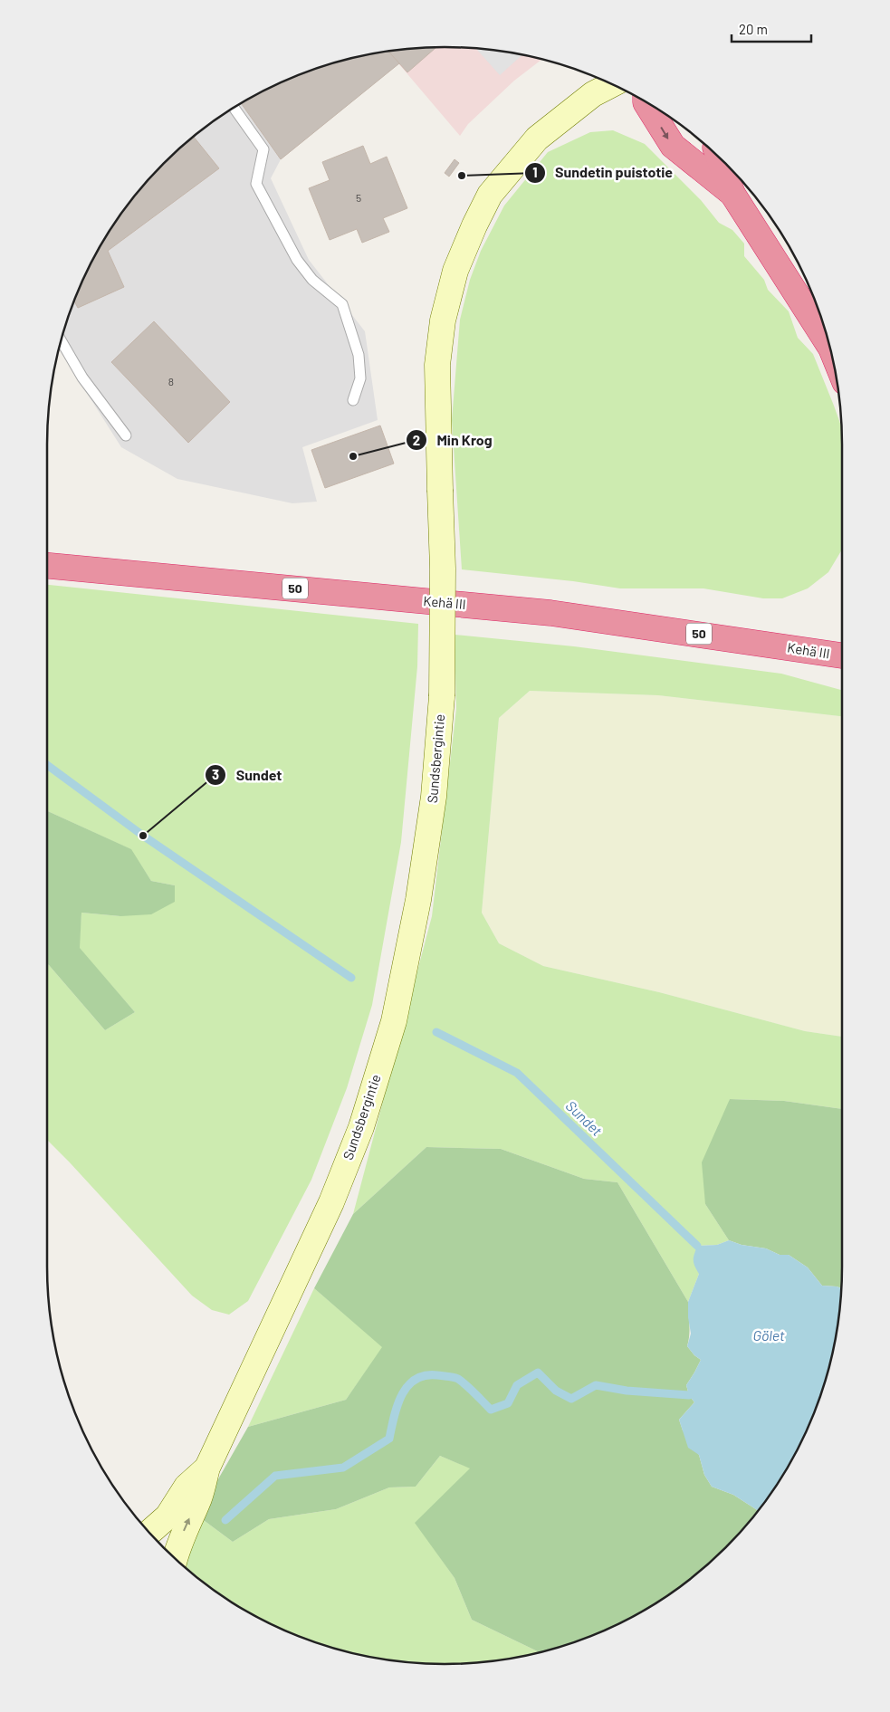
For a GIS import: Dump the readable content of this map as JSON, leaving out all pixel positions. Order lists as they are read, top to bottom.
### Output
{
  "streets": {
    "highway": ["50", "Kehä III"],
    "main road": ["Sundsbergintie"]
  },
  "water": ["Sundet", "Gölet"],
  "places": ["Sundetin puistotie", "Min Krog", "Sundet"],
  "house_numbers": ["5", "8"],
  "scale_bar": "20 m"
}
